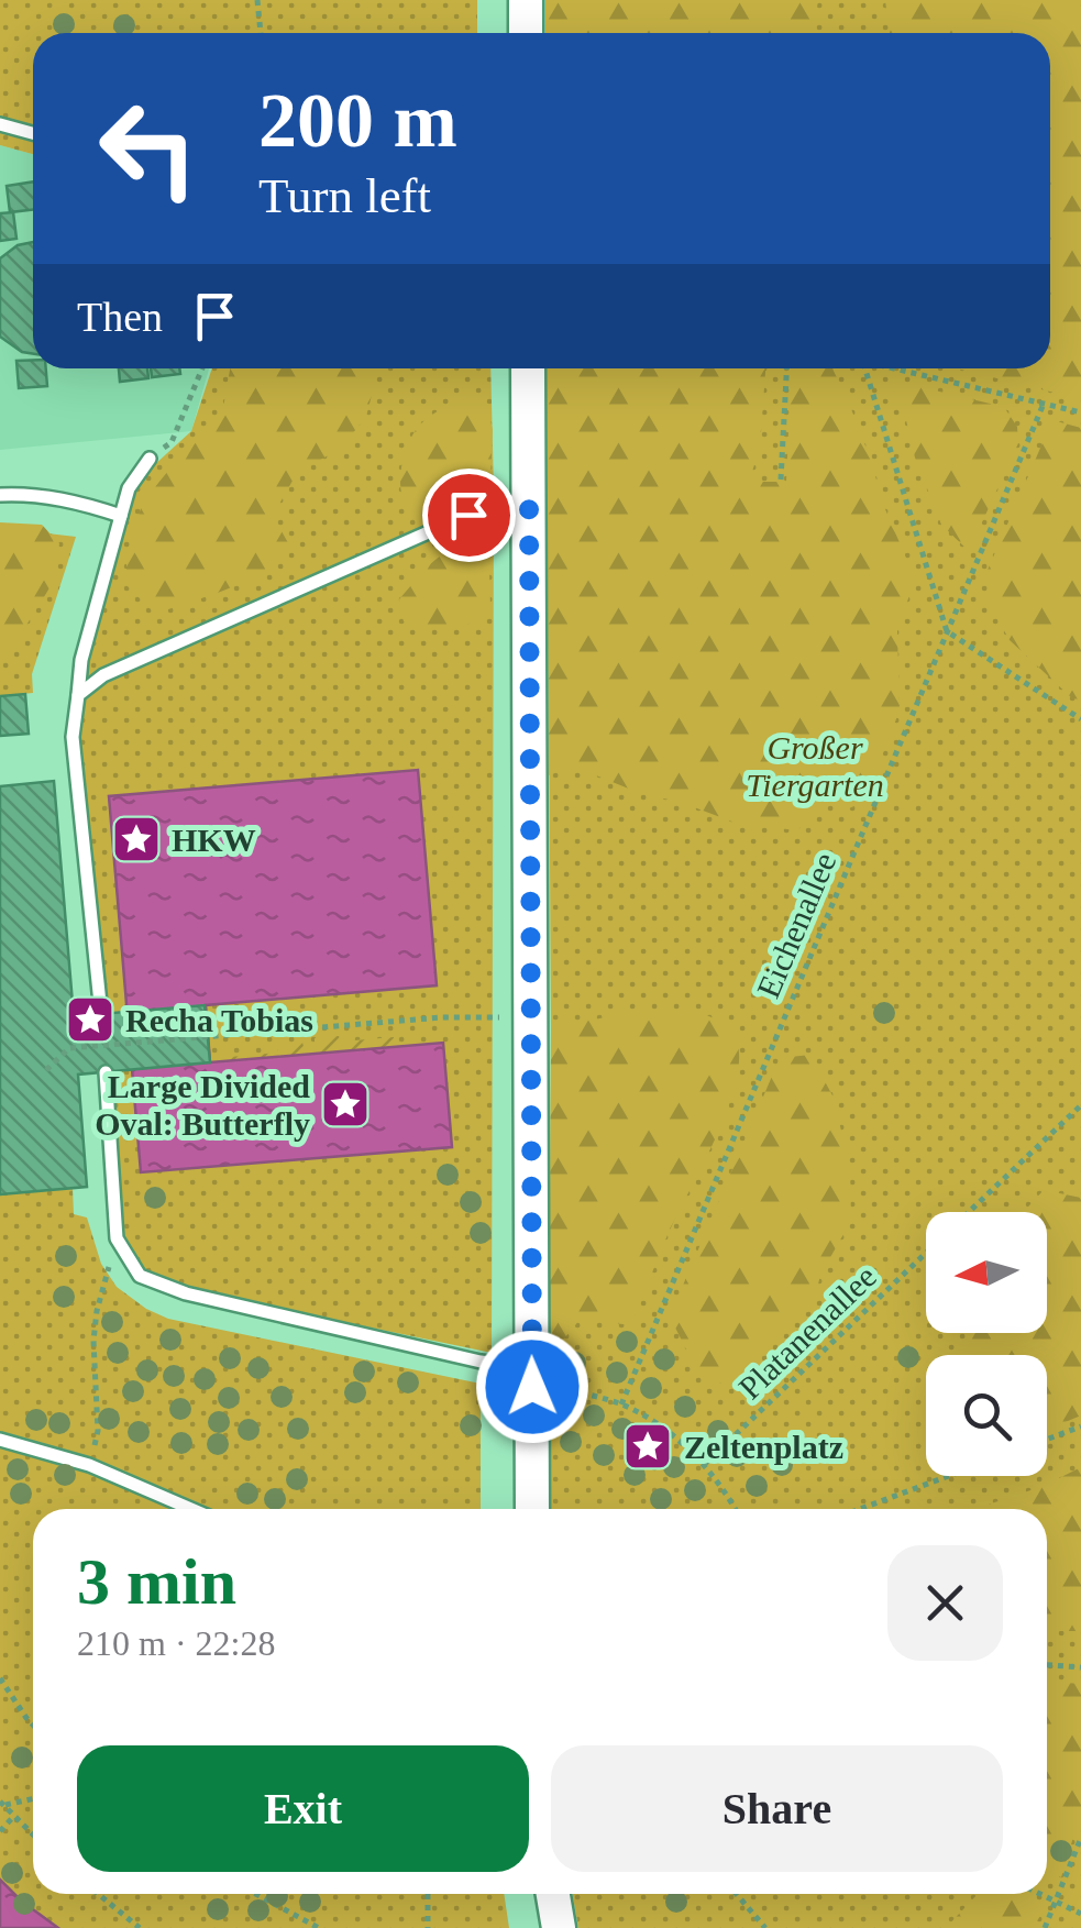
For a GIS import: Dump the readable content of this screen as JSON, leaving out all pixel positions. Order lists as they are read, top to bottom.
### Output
{
  "streets": {
    "path": ["Eichenallee", "Platanenallee"]
  },
  "parks": ["Großer Tiergarten"],
  "places": {
    "place": [
      "HKW",
      "Recha Tobias",
      "Large Divided Oval: Butterfly",
      "Zeltenplatz"
    ]
  },
  "north": "left",
  "page": {
    "turn": ["200 m", "Turn left"],
    "then": "Then",
    "heading": ["3 min", "210 m · 22:28"],
    "buttons": ["Exit", "Share"]
  }
}
